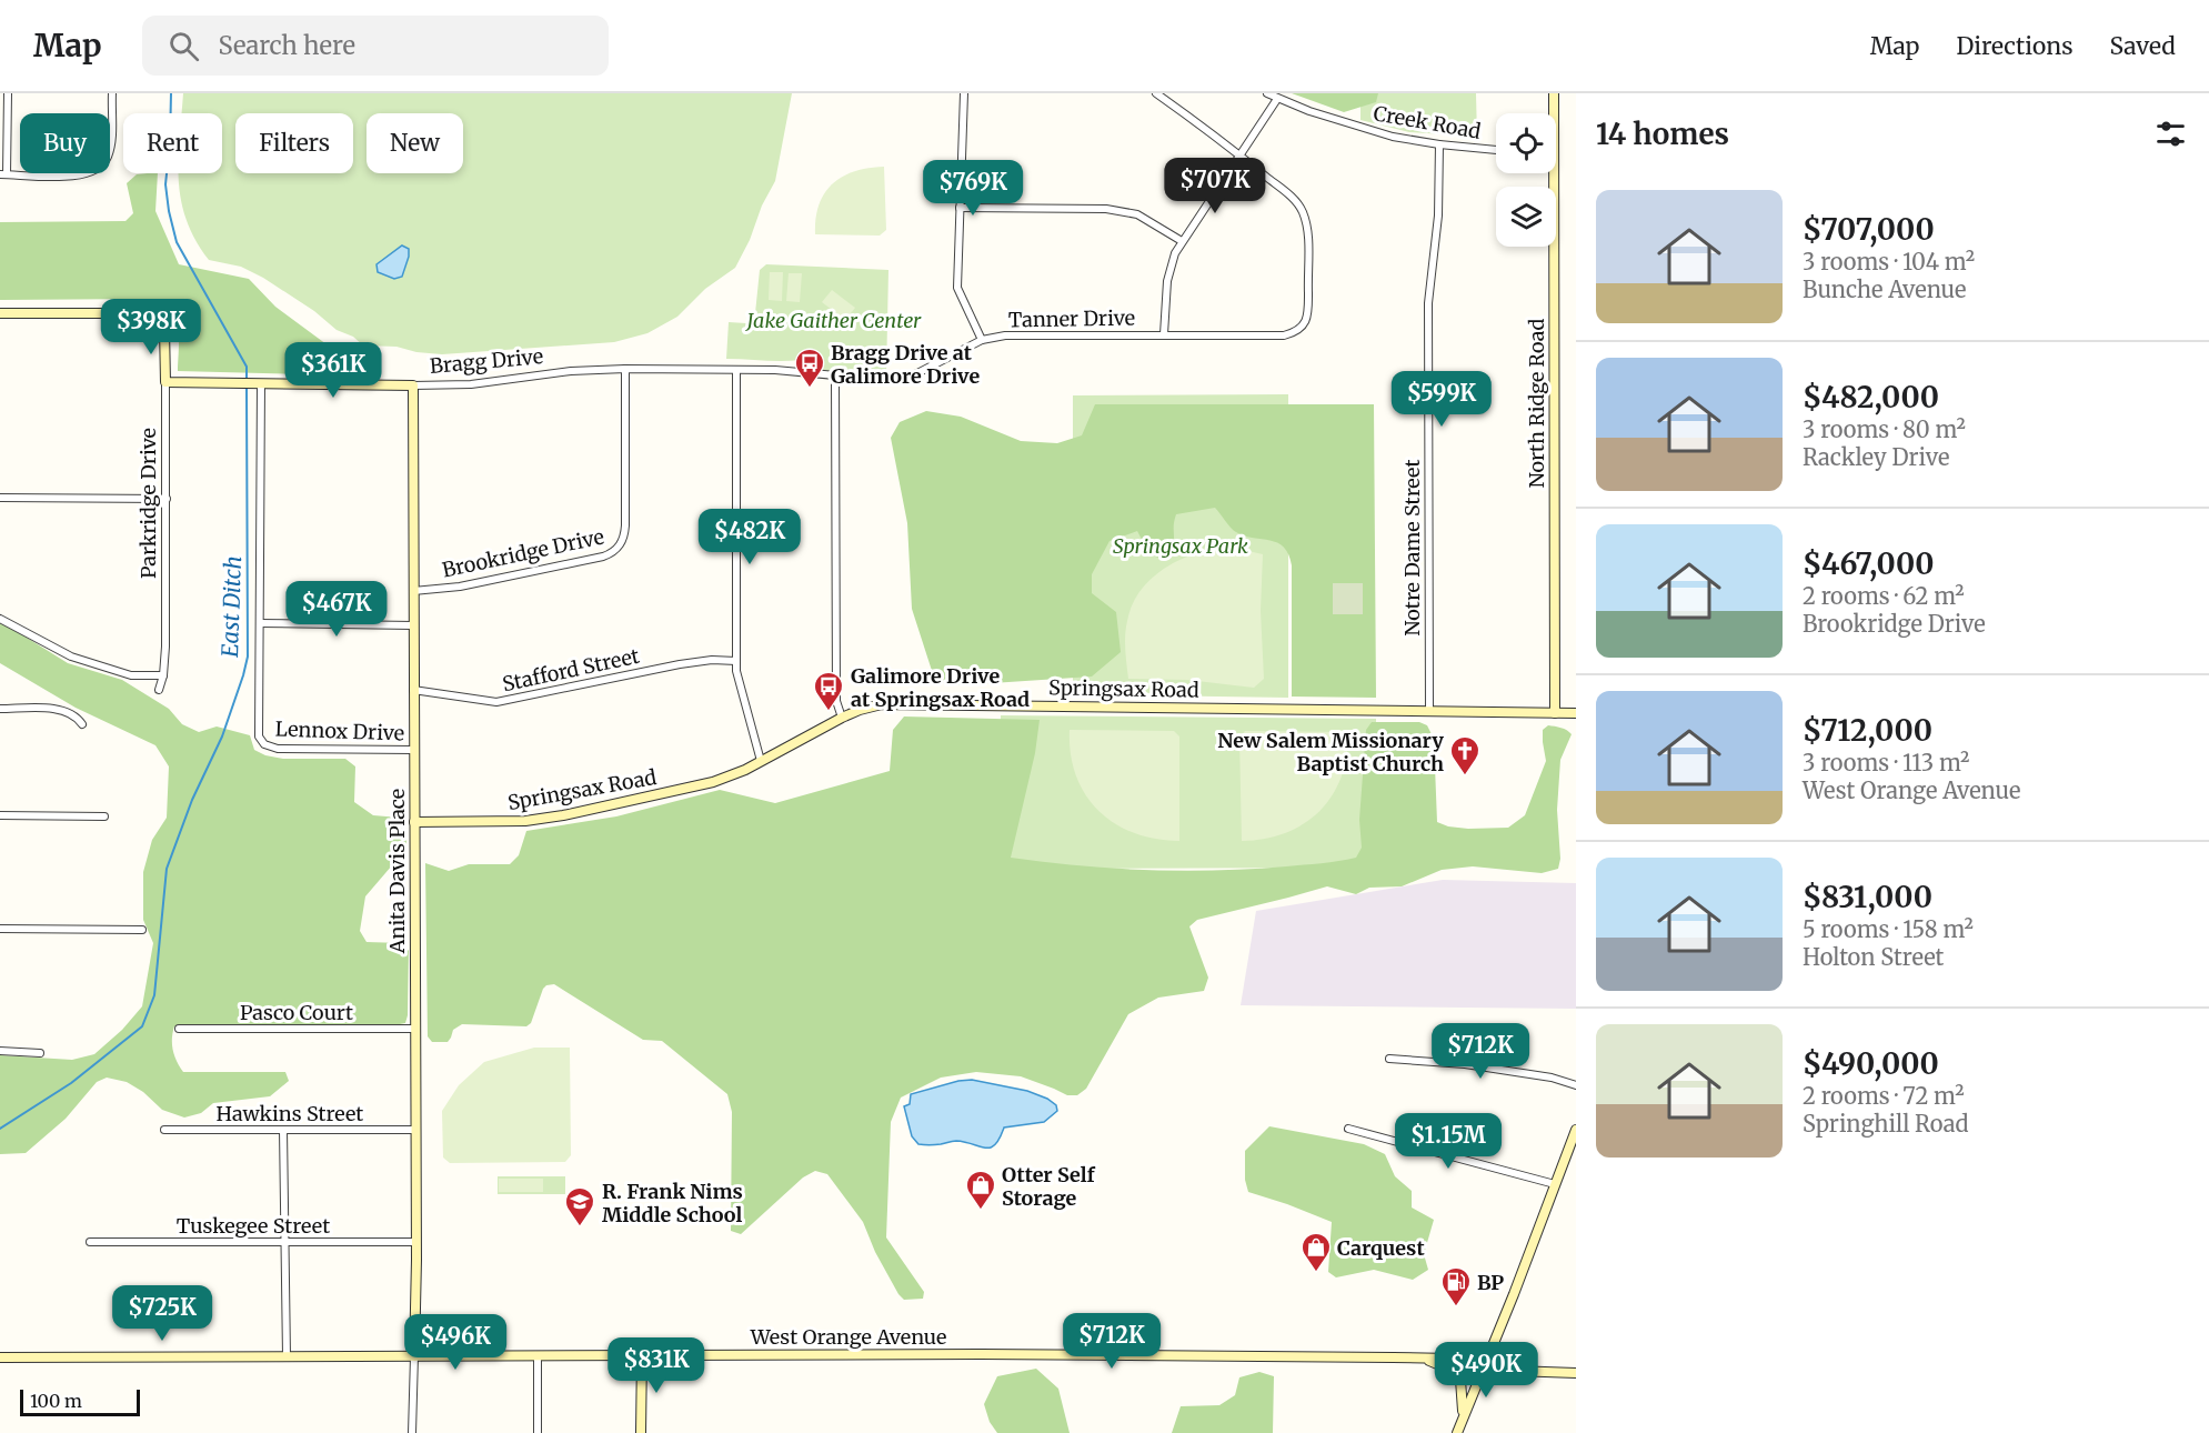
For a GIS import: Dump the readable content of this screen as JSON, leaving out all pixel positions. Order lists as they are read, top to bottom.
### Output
{
  "streets": {
    "street": [
      "Creek Road",
      "Tanner Drive",
      "Bragg Drive",
      "North Ridge Road",
      "Parkridge Drive",
      "Notre Dame Street",
      "Brookridge Drive",
      "Stafford Street",
      "Springsax Road",
      "Lennox Drive",
      "Anita Davis Place",
      "Pasco Court",
      "Hawkins Street",
      "Tuskegee Street",
      "West Orange Avenue"
    ]
  },
  "crossings": [
    ["Creek Road", "Notre Dame Street"],
    ["Tanner Drive", "Bragg Drive"],
    ["Tanner Drive", "Brookridge Drive"],
    ["Bragg Drive", "Parkridge Drive"],
    ["Bragg Drive", "Anita Davis Place"],
    ["North Ridge Road", "Springsax Road"],
    ["Notre Dame Street", "Springsax Road"],
    ["Brookridge Drive", "Anita Davis Place"],
    ["Stafford Street", "Anita Davis Place"],
    ["Springsax Road", "Anita Davis Place"],
    ["Lennox Drive", "Anita Davis Place"],
    ["Anita Davis Place", "Pasco Court"],
    ["Anita Davis Place", "Hawkins Street"],
    ["Anita Davis Place", "Tuskegee Street"],
    ["Anita Davis Place", "West Orange Avenue"]
  ],
  "water": ["East Ditch"],
  "parks": ["Jake Gaither Center", "Springsax Park"],
  "places": {
    "bus stop": ["Bragg Drive at Galimore Drive", "Galimore Drive at Springsax Road"],
    "church": ["New Salem Missionary Baptist Church"],
    "shop": ["Otter Self Storage", "Carquest"],
    "school or university": ["R. Frank Nims Middle School"],
    "fuel station": ["BP"]
  },
  "scale_bar": "100 m",
  "page": {
    "header": "Map",
    "search": "Search here",
    "nav": ["Map", "Directions", "Saved"],
    "heading": "14 homes",
    "chip": [
      "Buy",
      "Rent",
      "Filters",
      "New"
    ],
    "price": [
      "$707K",
      "$769K",
      "$398K",
      "$361K",
      "$599K",
      "$482K",
      "$467K",
      "$712K",
      "$1.15M",
      "$725K",
      "$712K",
      "$496K",
      "$831K",
      "$490K"
    ],
    "list": [
      {
        "name": "$707,000",
        "note": "3 rooms · 104 m² · Bunche Avenue"
      },
      {
        "name": "$482,000",
        "note": "3 rooms · 80 m² · Rackley Drive"
      },
      {
        "name": "$467,000",
        "note": "2 rooms · 62 m² · Brookridge Drive"
      },
      {
        "name": "$712,000",
        "note": "3 rooms · 113 m² · West Orange Avenue"
      },
      {
        "name": "$831,000",
        "note": "5 rooms · 158 m² · Holton Street"
      },
      {
        "name": "$490,000",
        "note": "2 rooms · 72 m² · Springhill Road"
      }
    ],
    "scale": "100 m"
  }
}
